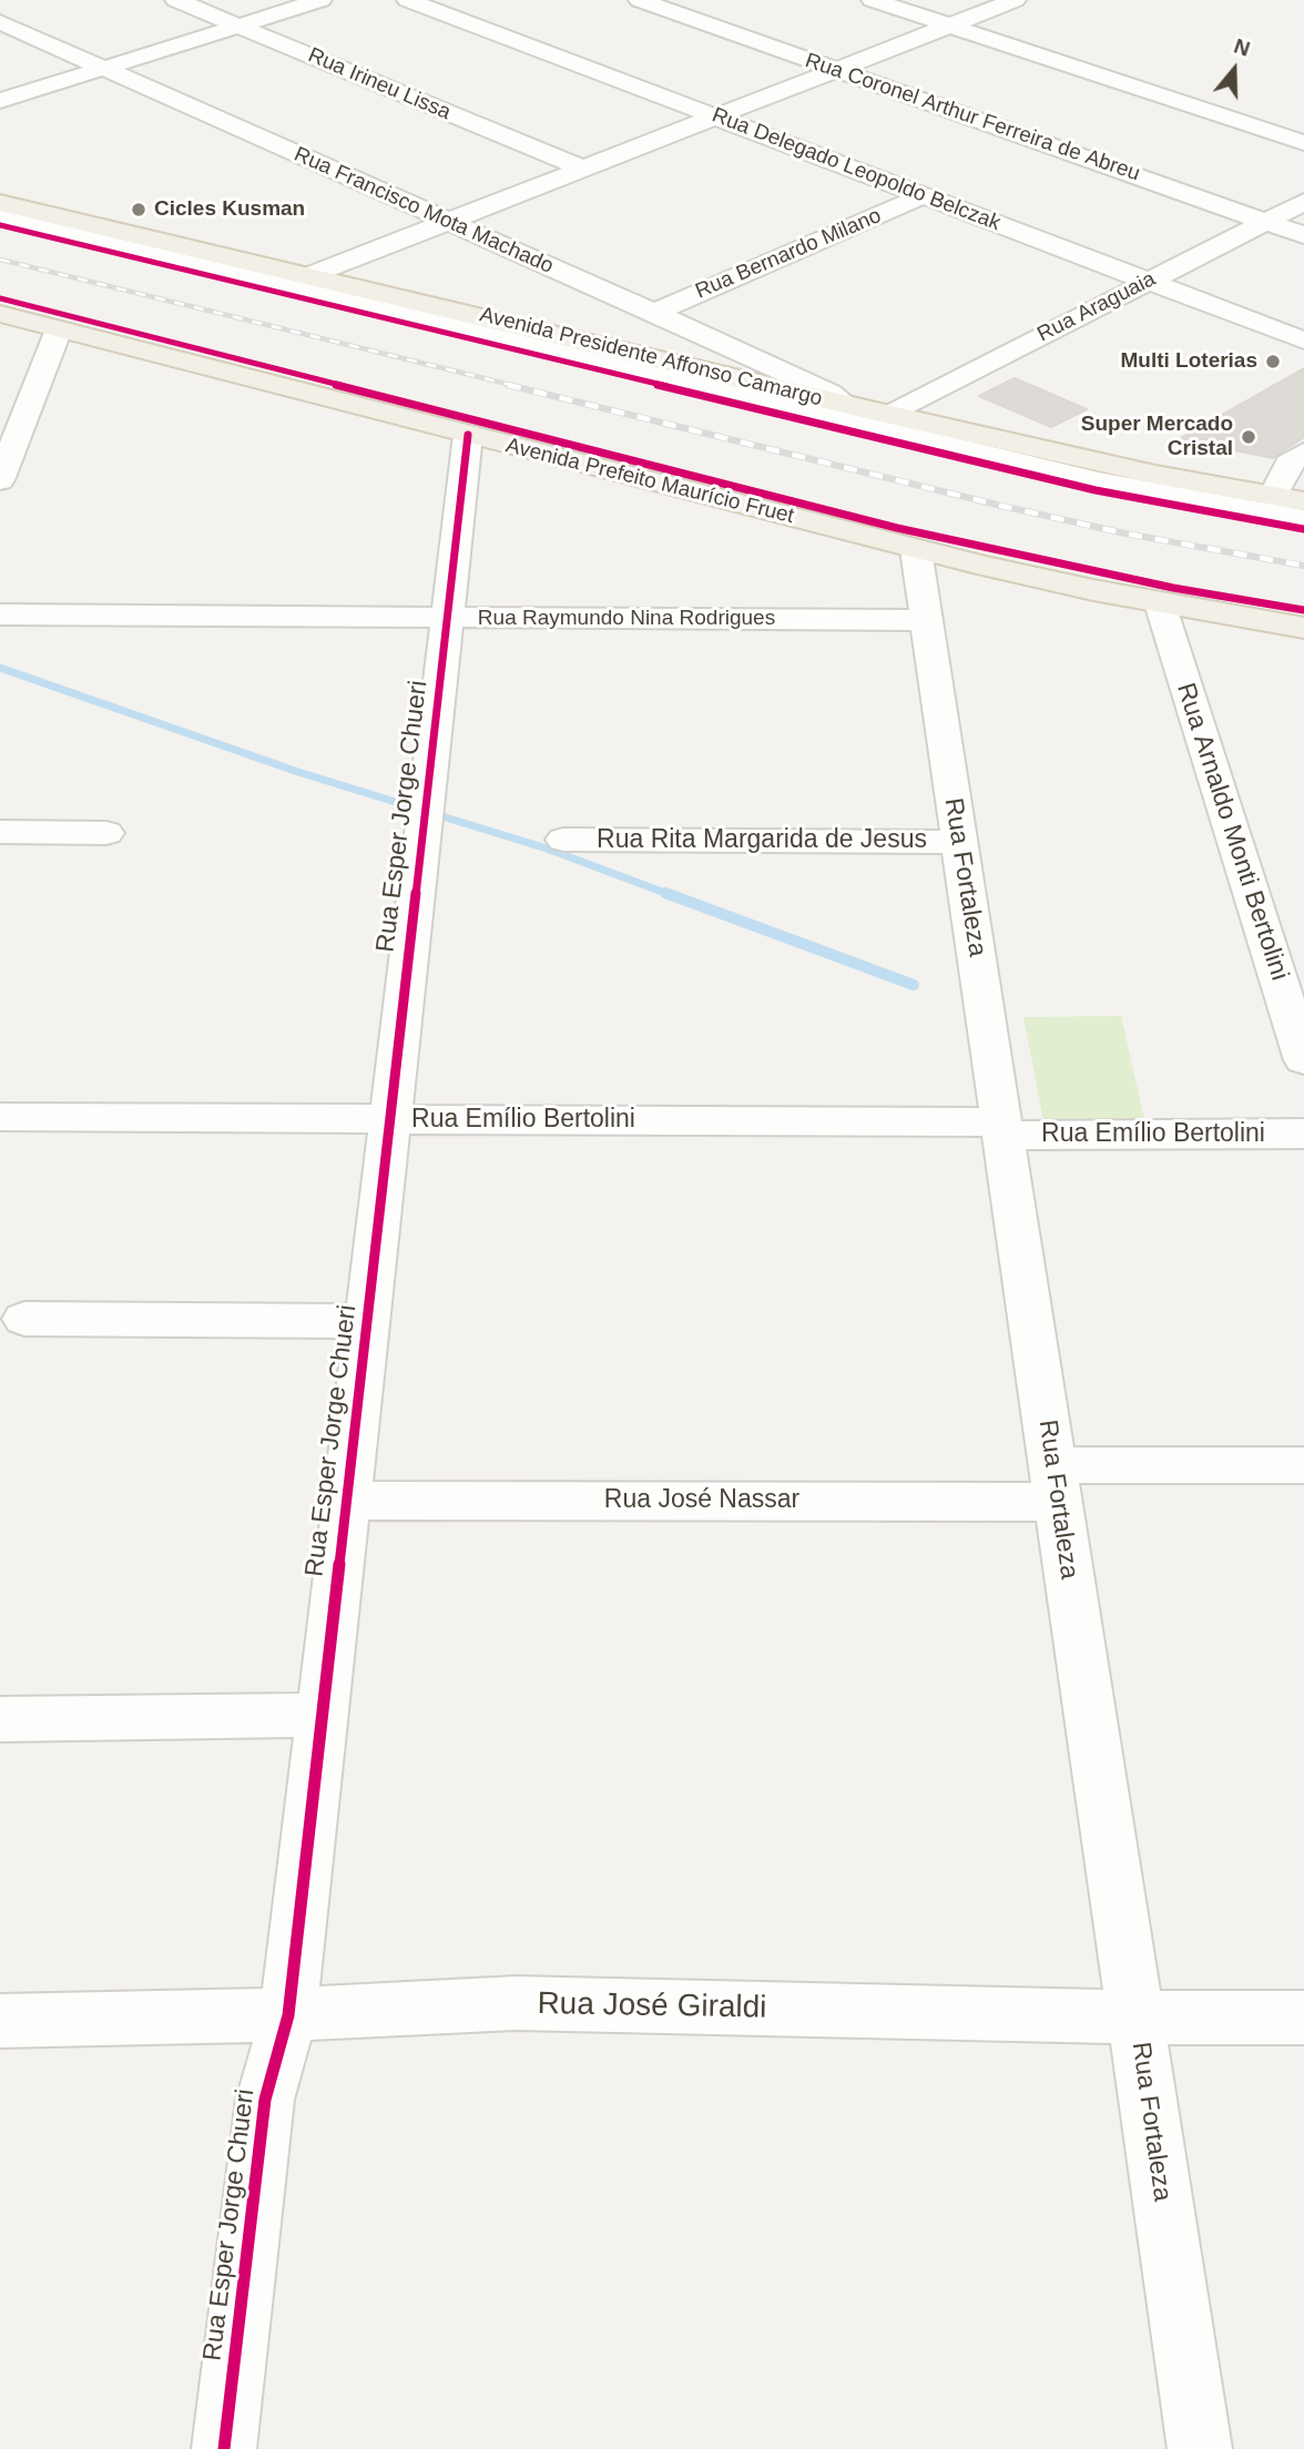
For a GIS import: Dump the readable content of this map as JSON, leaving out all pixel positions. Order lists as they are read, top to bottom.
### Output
{
  "streets": {
    "main road": ["Avenida Presidente Affonso Camargo", "Avenida Prefeito Maurício Fruet"],
    "street": [
      "Rua Irineu Lissa",
      "Rua Coronel Arthur Ferreira de Abreu",
      "Rua Delegado Leopoldo Belczak",
      "Rua Francisco Mota Machado",
      "Rua Bernardo Milano",
      "Rua Araguaia",
      "Rua Raymundo Nina Rodrigues",
      "Rua Esper Jorge Chueri",
      "Rua Arnaldo Monti Bertolini",
      "Rua Rita Margarida de Jesus",
      "Rua Fortaleza",
      "Rua Emílio Bertolini",
      "Rua José Nassar",
      "Rua José Giraldi"
    ]
  },
  "crossings": [
    ["Rua Coronel Arthur Ferreira de Abreu", "Rua Araguaia"],
    ["Rua Delegado Leopoldo Belczak", "Rua Bernardo Milano"],
    ["Rua Delegado Leopoldo Belczak", "Rua Araguaia"],
    ["Rua Francisco Mota Machado", "Rua Bernardo Milano"],
    ["Rua Francisco Mota Machado", "Avenida Presidente Affonso Camargo"],
    ["Rua Araguaia", "Avenida Presidente Affonso Camargo"],
    ["Avenida Prefeito Maurício Fruet", "Rua Esper Jorge Chueri"],
    ["Avenida Prefeito Maurício Fruet", "Rua Arnaldo Monti Bertolini"],
    ["Avenida Prefeito Maurício Fruet", "Rua Fortaleza"],
    ["Rua Raymundo Nina Rodrigues", "Rua Esper Jorge Chueri"],
    ["Rua Raymundo Nina Rodrigues", "Rua Fortaleza"],
    ["Rua Esper Jorge Chueri", "Rua Emílio Bertolini"],
    ["Rua Esper Jorge Chueri", "Rua José Nassar"],
    ["Rua Esper Jorge Chueri", "Rua José Giraldi"],
    ["Rua Rita Margarida de Jesus", "Rua Fortaleza"],
    ["Rua Fortaleza", "Rua Emílio Bertolini"],
    ["Rua Fortaleza", "Rua José Nassar"],
    ["Rua Fortaleza", "Rua José Giraldi"]
  ],
  "places": ["Cicles Kusman", "Multi Loterias", "Super Mercado Cristal"],
  "north": "top"
}
